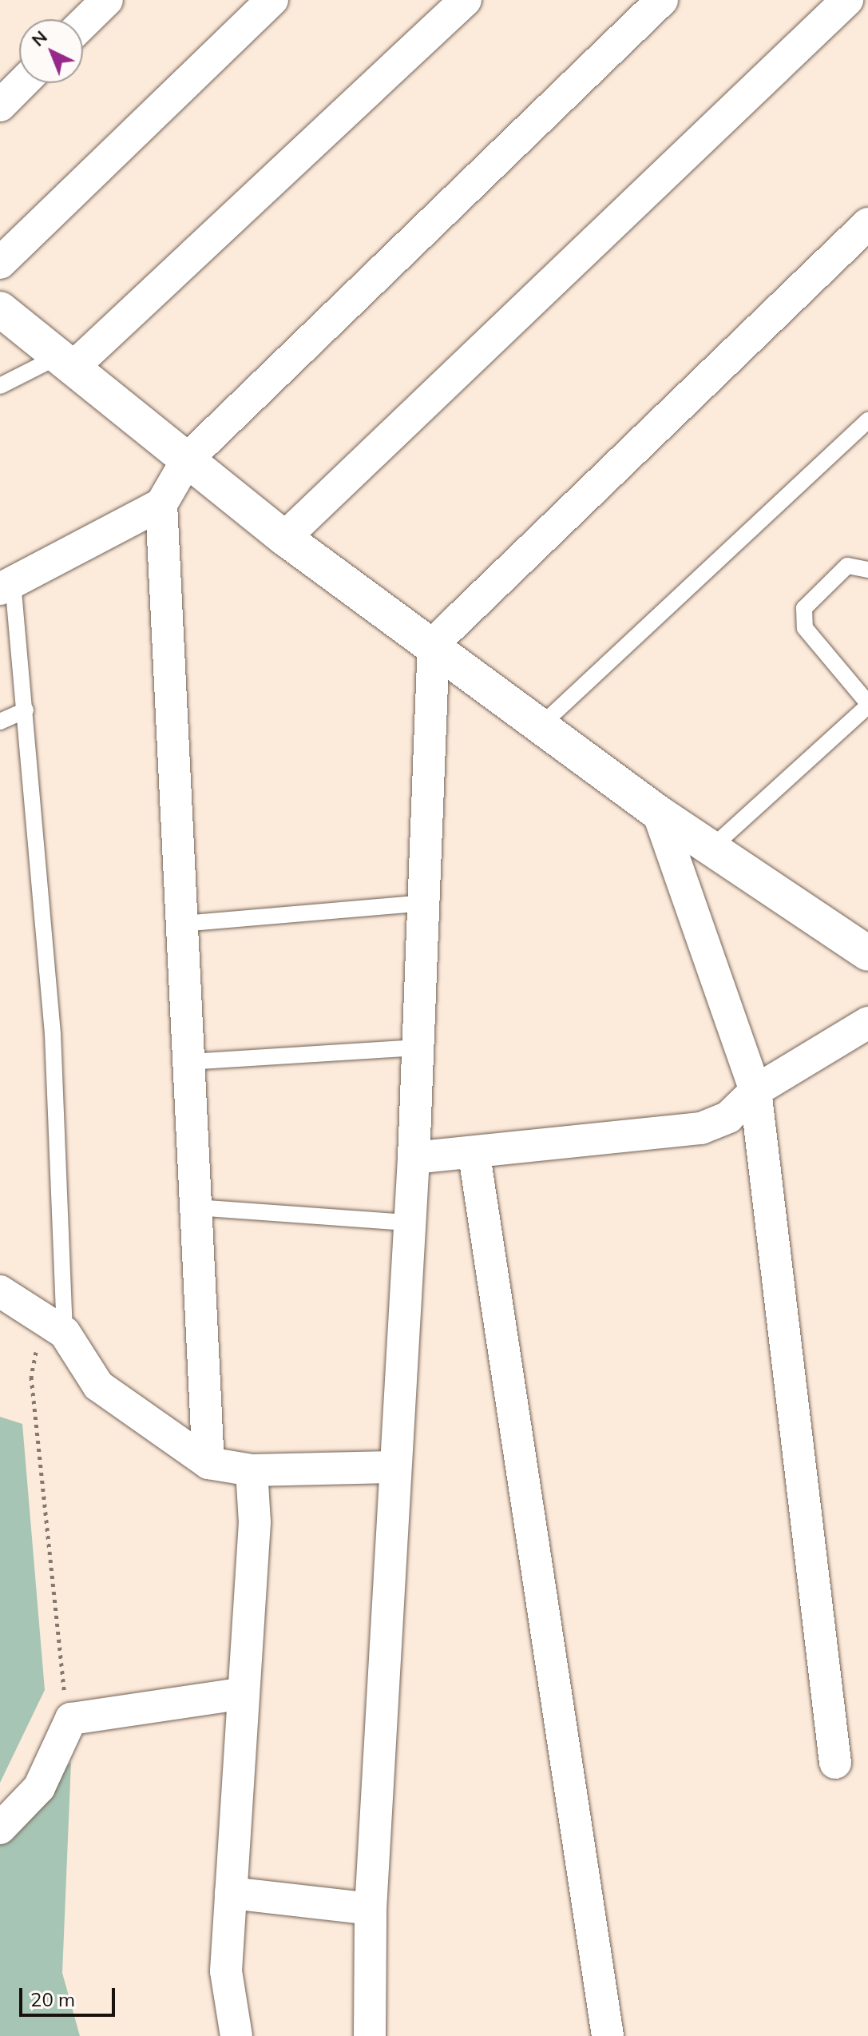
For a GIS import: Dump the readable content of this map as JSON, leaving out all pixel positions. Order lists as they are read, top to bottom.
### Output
{
  "scale_bar": "20 m",
  "north": "top left"
}
